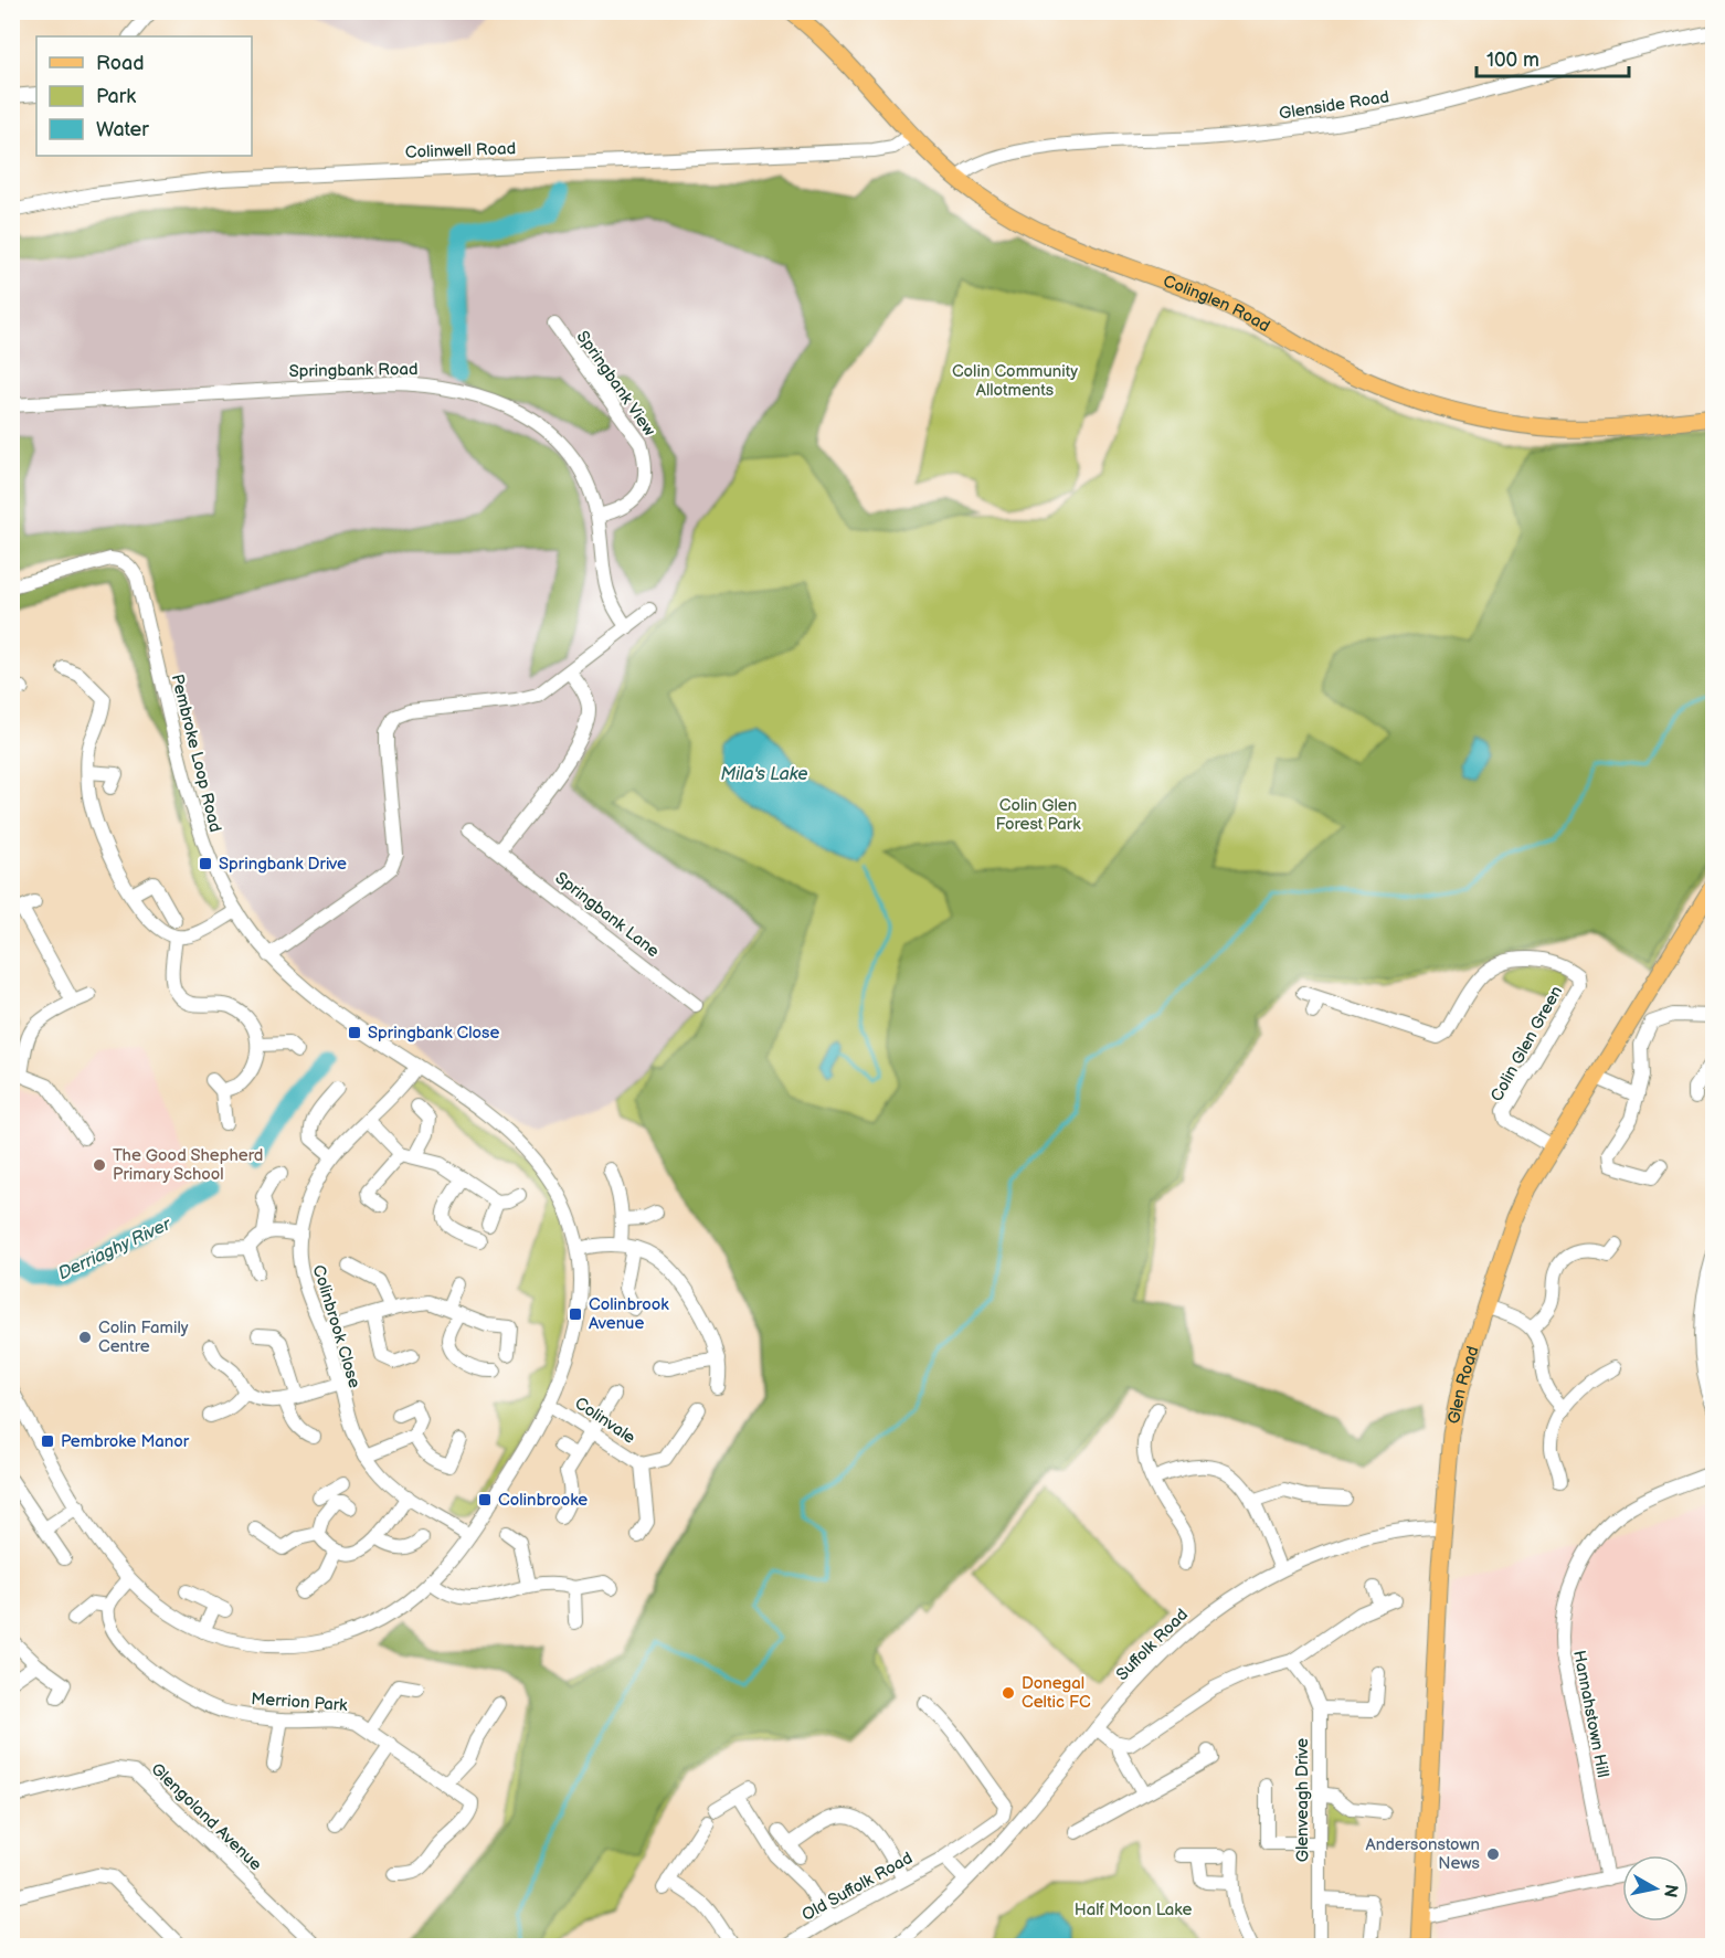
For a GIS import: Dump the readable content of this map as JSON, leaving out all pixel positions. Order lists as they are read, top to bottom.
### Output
{
  "streets": {
    "main road": ["Colinglen Road", "Glen Road"],
    "street": [
      "Glenside Road",
      "Colinwell Road",
      "Springbank Road",
      "Springbank View",
      "Pembroke Loop Road",
      "Springbank Lane",
      "Colin Glen Green",
      "Colinbrook Close",
      "Colinvale",
      "Suffolk Road",
      "Merrion Park",
      "Hannahstown Hill",
      "Glenveagh Drive",
      "Glengoland Avenue",
      "Old Suffolk Road"
    ]
  },
  "crossings": [
    ["Glenside Road", "Colinglen Road"],
    ["Colinwell Road", "Colinglen Road"],
    ["Springbank Road", "Springbank View"],
    ["Pembroke Loop Road", "Colinbrook Close"],
    ["Pembroke Loop Road", "Colinvale"],
    ["Colin Glen Green", "Glen Road"],
    ["Glen Road", "Suffolk Road"]
  ],
  "water": ["Mila's Lake", "Derriaghy River"],
  "parks": ["Colin Community Allotments", "Colin Glen Forest Park", "Half Moon Lake"],
  "places": {
    "transit": [
      "Springbank Drive",
      "Springbank Close",
      "Colinbrook Avenue",
      "Pembroke Manor",
      "Colinbrooke"
    ],
    "other": [
      "The Good Shepherd Primary School",
      "Colin Family Centre",
      "Donegal Celtic FC",
      "Andersonstown News"
    ]
  },
  "legend": ["Road", "Park", "Water"],
  "scale_bar": "100 m",
  "north": "right"
}
